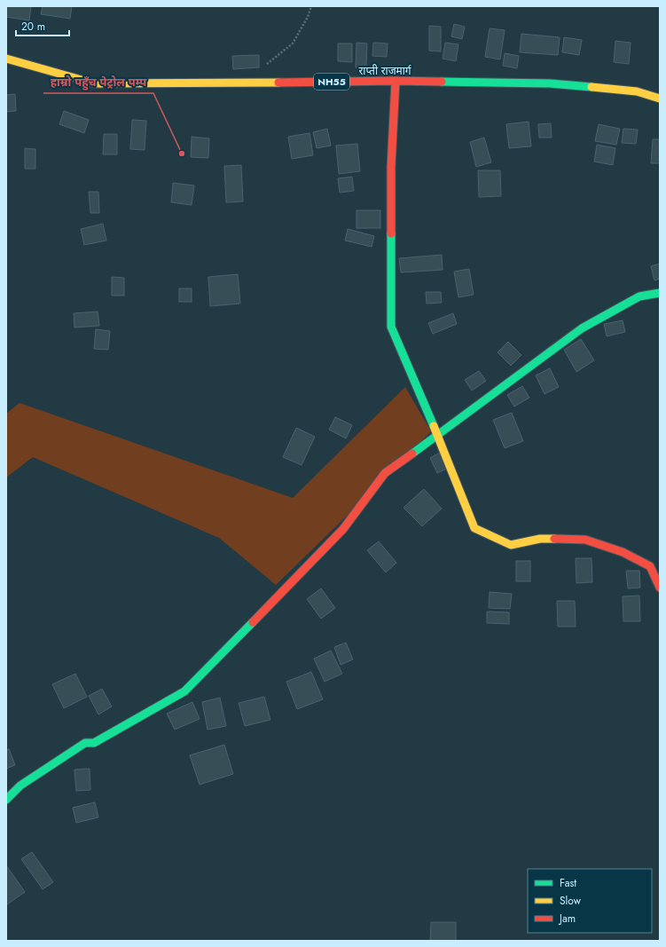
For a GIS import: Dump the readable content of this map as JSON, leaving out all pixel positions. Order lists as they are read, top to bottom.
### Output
{
  "streets": {
    "street": ["राप्ती राजमार्ग", "NH55"]
  },
  "places": ["हाम्रो पहुँच पेट्रोल पम्प"],
  "legend": ["Fast", "Slow", "Jam"],
  "scale_bar": "20 m"
}
